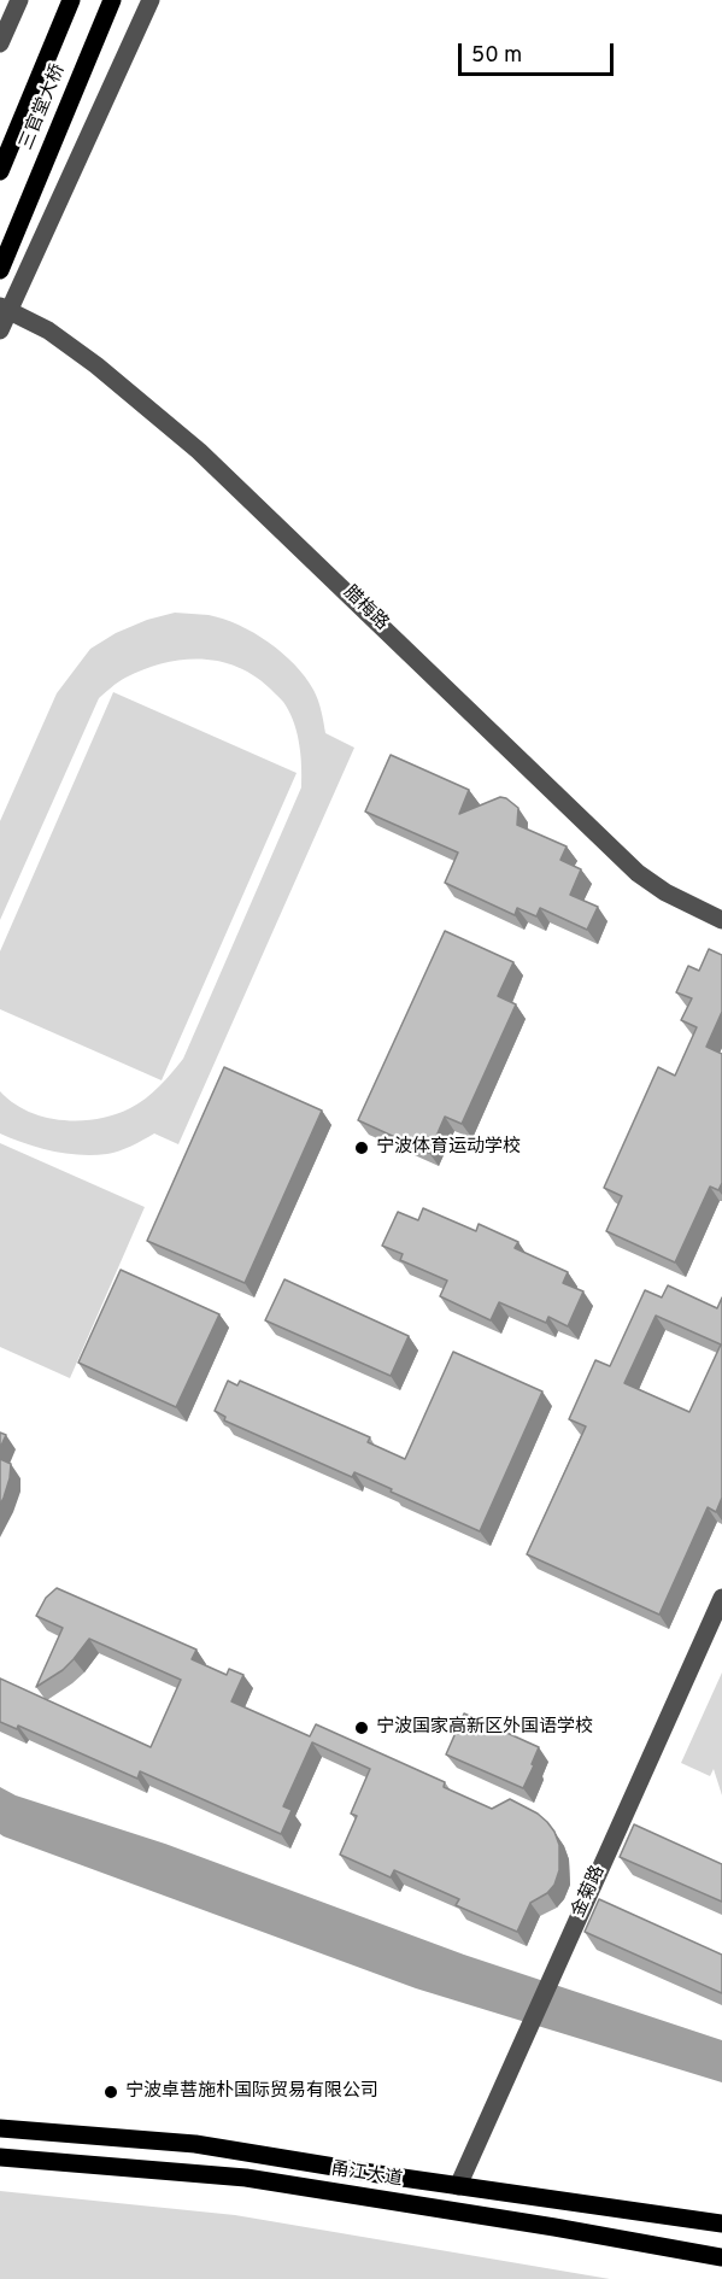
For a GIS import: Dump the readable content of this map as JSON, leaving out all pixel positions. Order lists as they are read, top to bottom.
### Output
{
  "streets": {
    "main road": ["三官堂大桥", "甬江大道"],
    "street": ["腊梅路", "金菊路"]
  },
  "crossings": [
    ["金菊路", "甬江大道"]
  ],
  "places": ["宁波体育运动学校", "宁波国家高新区外国语学校", "宁波卓菩施朴国际贸易有限公司"],
  "scale_bar": "50 m"
}
